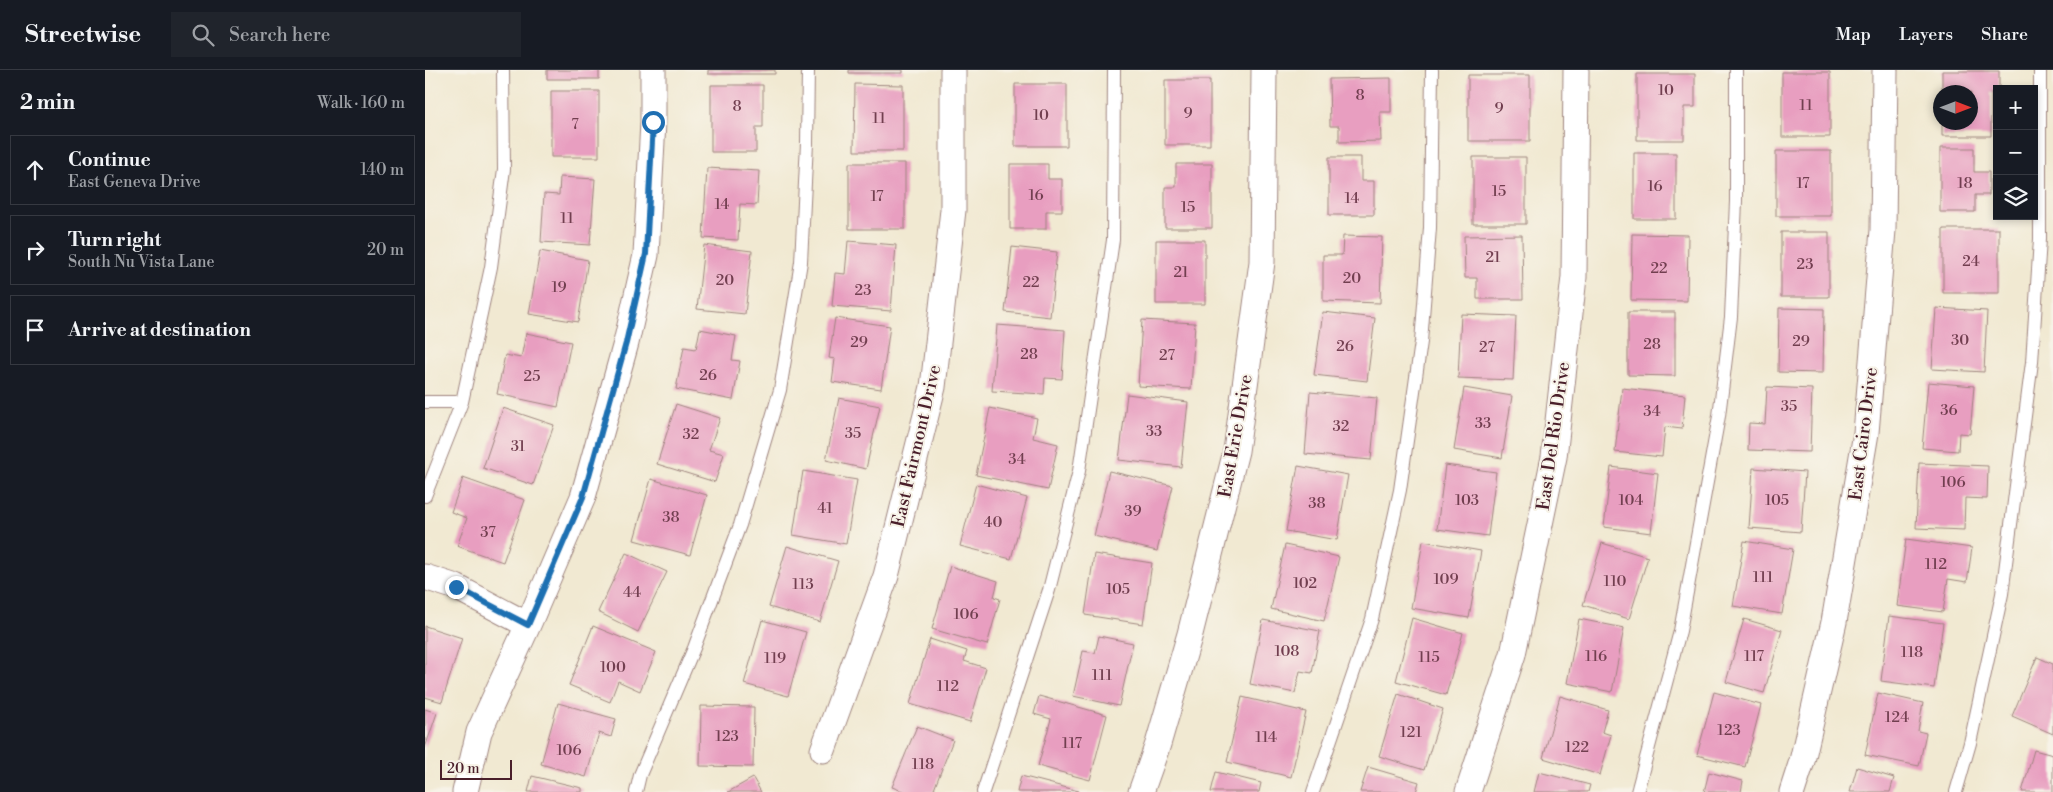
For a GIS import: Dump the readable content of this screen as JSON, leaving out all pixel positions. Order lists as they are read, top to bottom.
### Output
{
  "streets": {
    "street": [
      "East Cairo Drive",
      "East Erie Drive",
      "East Del Rio Drive",
      "East Fairmont Drive"
    ]
  },
  "house_numbers": [
    "10",
    "8",
    "11",
    "8",
    "9",
    "9",
    "10",
    "11",
    "7",
    "17",
    "18",
    "16",
    "15",
    "16",
    "17",
    "14",
    "14",
    "15",
    "11",
    "21",
    "24",
    "23",
    "22",
    "21",
    "20",
    "20",
    "22",
    "19",
    "23",
    "30",
    "29",
    "29",
    "28",
    "26",
    "27",
    "28",
    "27",
    "26",
    "25",
    "35",
    "36",
    "34",
    "33",
    "32",
    "33",
    "35",
    "32",
    "31",
    "34",
    "106",
    "103",
    "104",
    "105",
    "38",
    "41",
    "39",
    "38",
    "40",
    "37",
    "112",
    "111",
    "109",
    "110",
    "102",
    "113",
    "105",
    "44",
    "106",
    "108",
    "118",
    "116",
    "117",
    "115",
    "119",
    "100",
    "111",
    "112",
    "124",
    "123",
    "121",
    "123",
    "114",
    "117",
    "122",
    "106",
    "118"
  ],
  "scale_bar": "20 m",
  "north": "right",
  "page": {
    "header": "Streetwise",
    "search": "Search here",
    "nav": ["Map", "Layers", "Share"],
    "heading": ["2 min", "Walk · 160 m"],
    "map_buttons": ["+", "−"],
    "list": [
      ["Continue", "East Geneva Drive", "140 m"],
      ["Turn right", "South Nu Vista Lane", "20 m"],
      "Arrive at destination"
    ],
    "scale": "20 m"
  }
}
